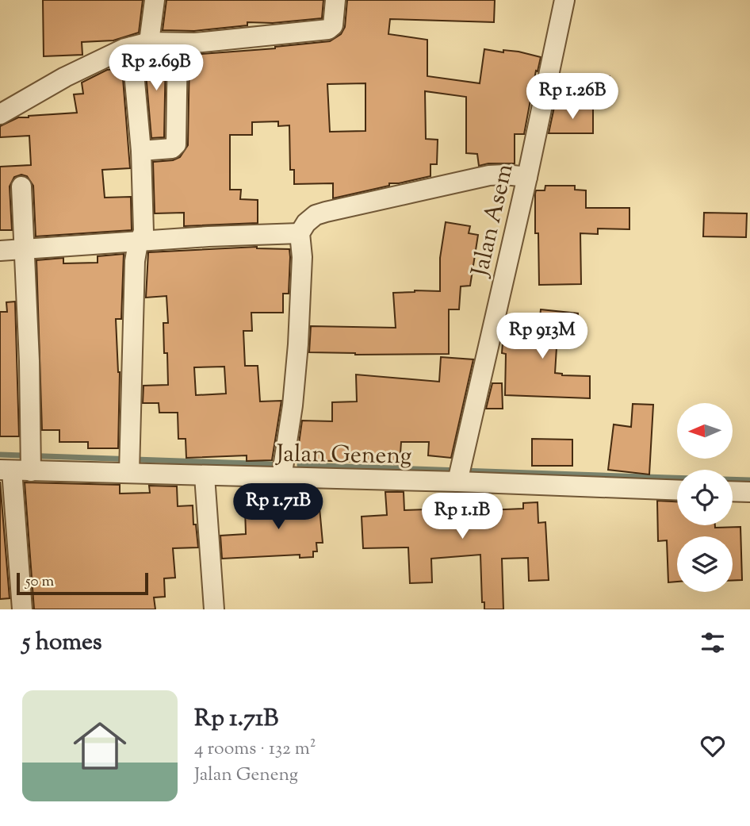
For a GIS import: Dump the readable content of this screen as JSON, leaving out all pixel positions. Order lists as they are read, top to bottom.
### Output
{
  "streets": {
    "street": ["Jalan Asem", "Jalan Geneng"]
  },
  "crossings": [
    ["Jalan Asem", "Jalan Geneng"]
  ],
  "scale_bar": "50 m",
  "north": "left",
  "page": {
    "price": [
      "Rp 2.69B",
      "Rp 1.26B",
      "Rp 913M",
      "Rp 1.71B",
      "Rp 1.1B"
    ],
    "scale": "50 m",
    "heading": "5 homes",
    "list": [
      {
        "name": "Rp 1.71B",
        "note": "4 rooms · 132 m² · Jalan Geneng"
      }
    ]
  }
}
